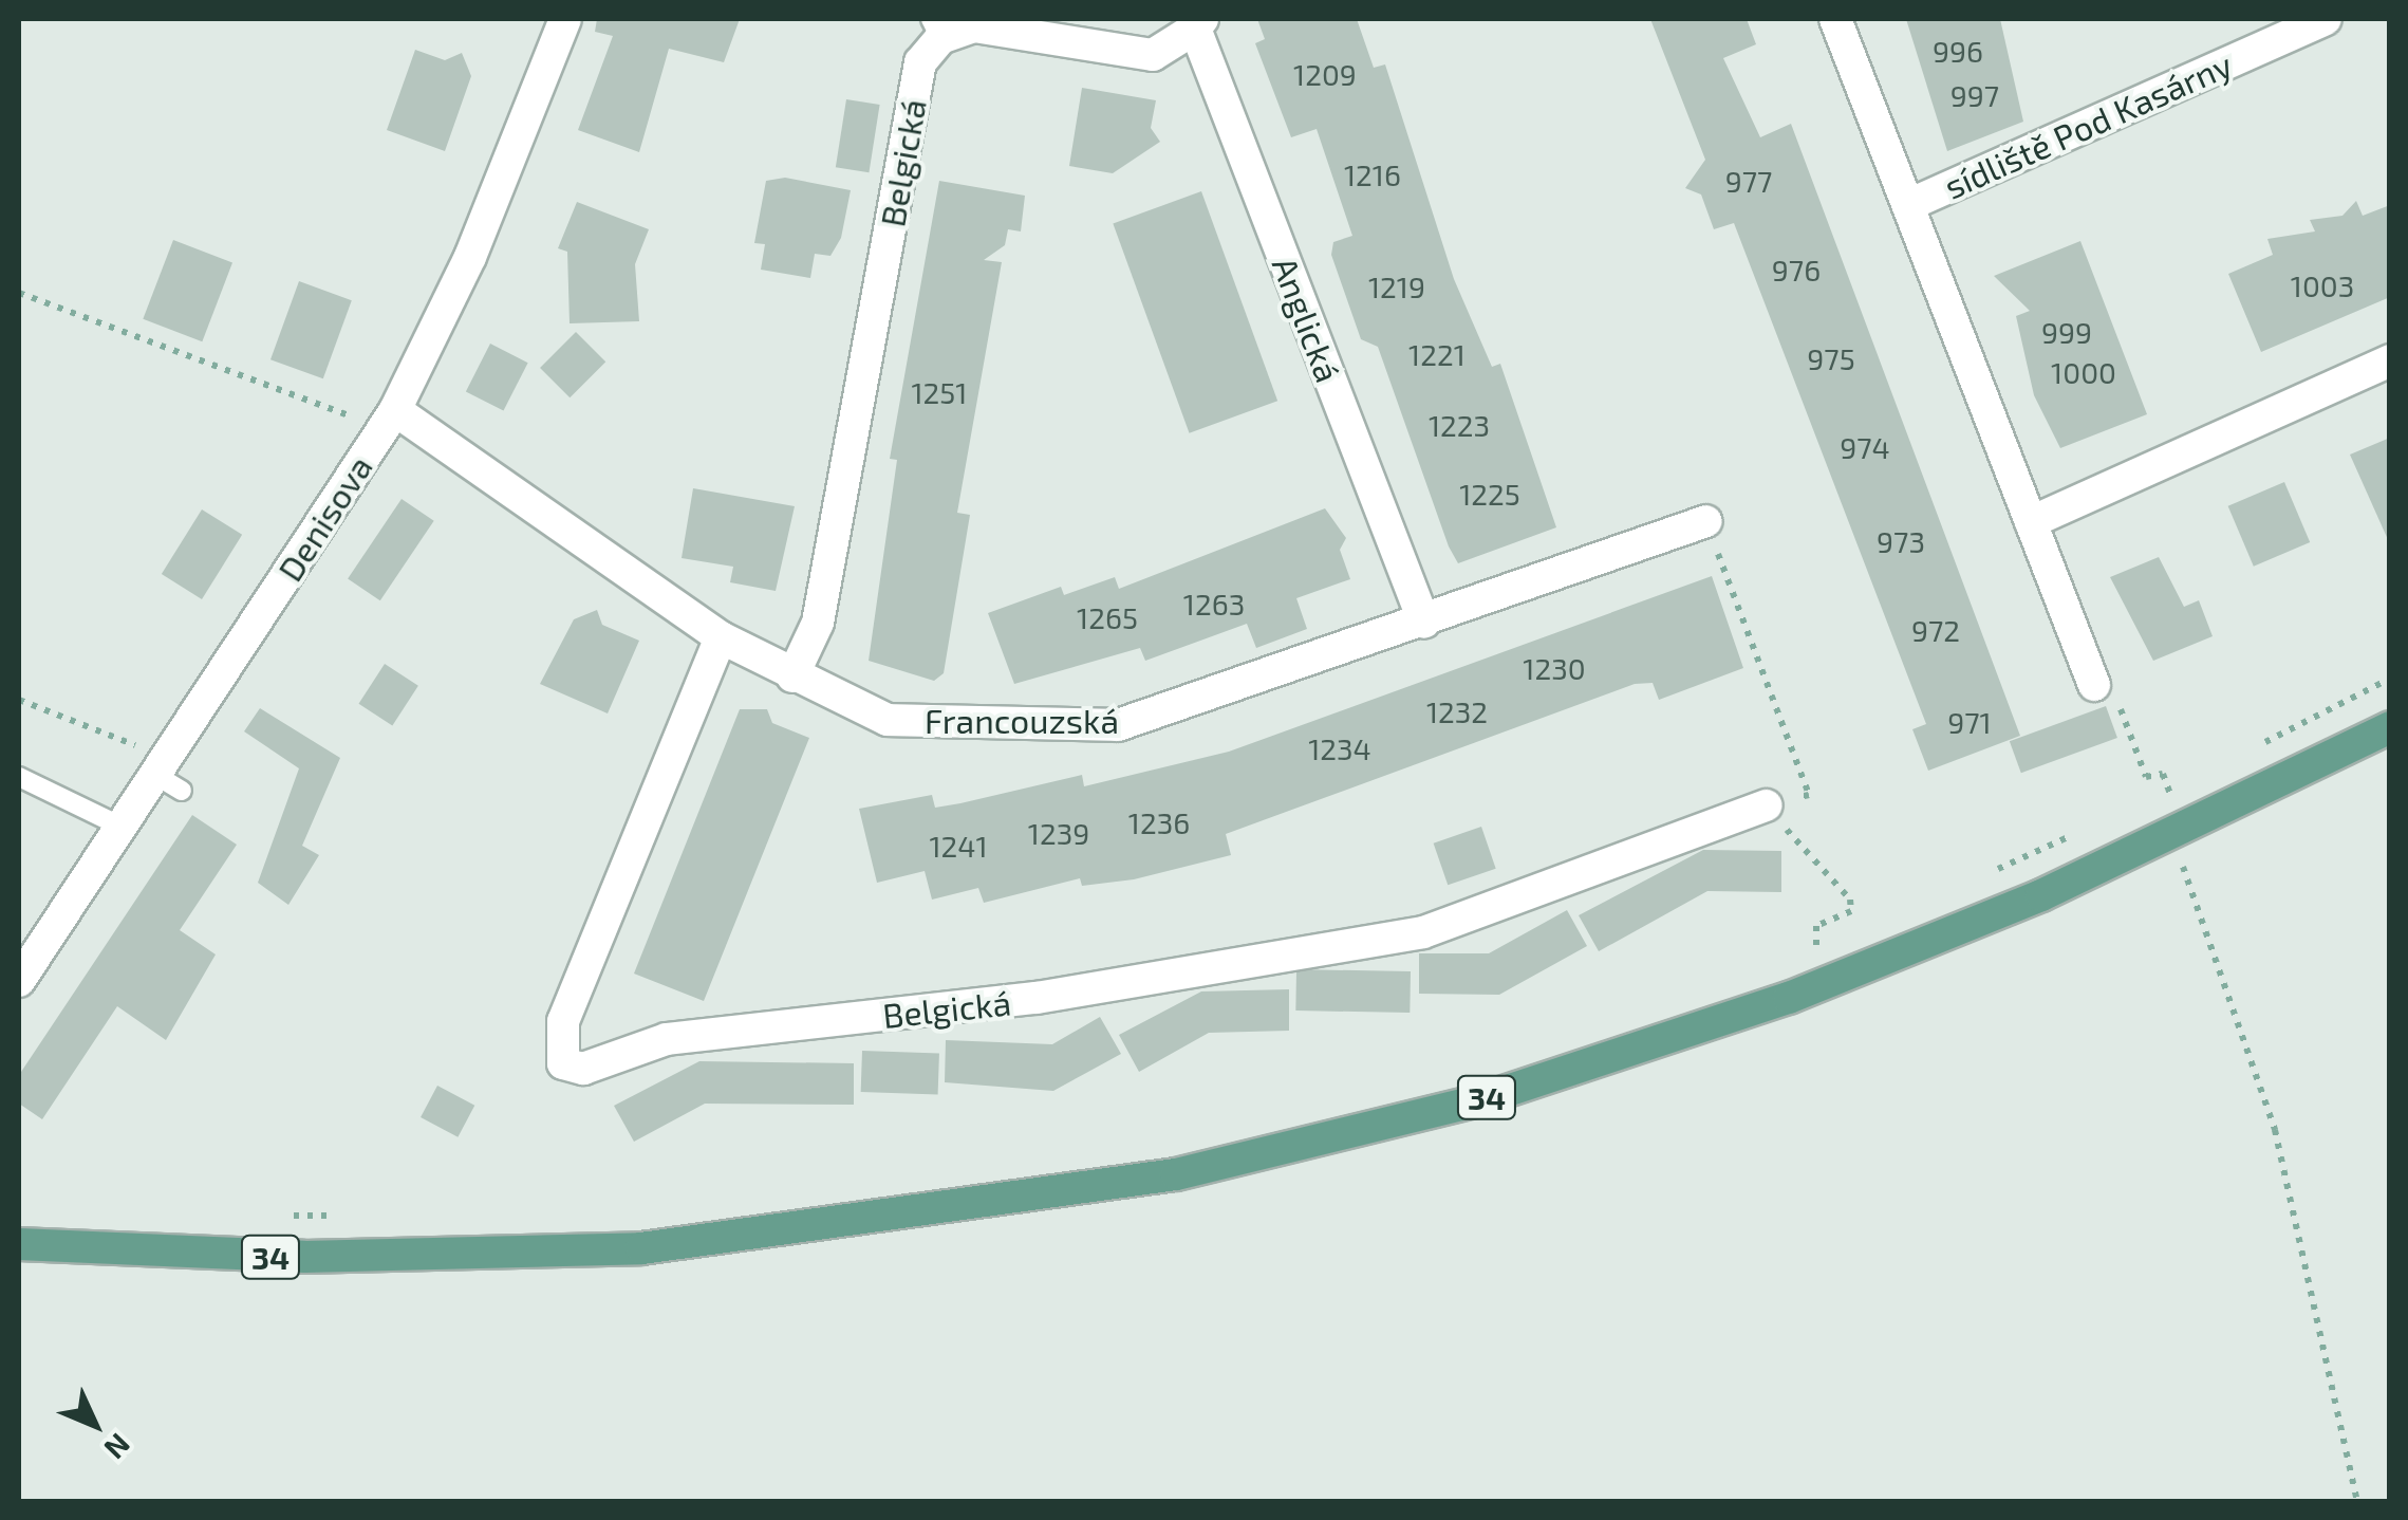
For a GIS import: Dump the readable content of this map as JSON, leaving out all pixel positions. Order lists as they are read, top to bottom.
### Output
{
  "streets": {
    "main road": ["34"],
    "street": [
      "sídliště Pod Kasárny",
      "Belgická",
      "Anglická",
      "Denisova",
      "Francouzská"
    ]
  },
  "crossings": [
    ["Belgická", "Anglická"],
    ["Belgická", "Francouzská"],
    ["Anglická", "Francouzská"],
    ["Denisova", "Francouzská"]
  ],
  "house_numbers": [
    "996",
    "1209",
    "997",
    "1216",
    "977",
    "976",
    "1003",
    "1219",
    "999",
    "1221",
    "975",
    "1000",
    "1251",
    "1223",
    "974",
    "1225",
    "973",
    "1263",
    "1265",
    "972",
    "1230",
    "1232",
    "971",
    "1234",
    "1236",
    "1239",
    "1241"
  ],
  "north": "bottom right"
}
